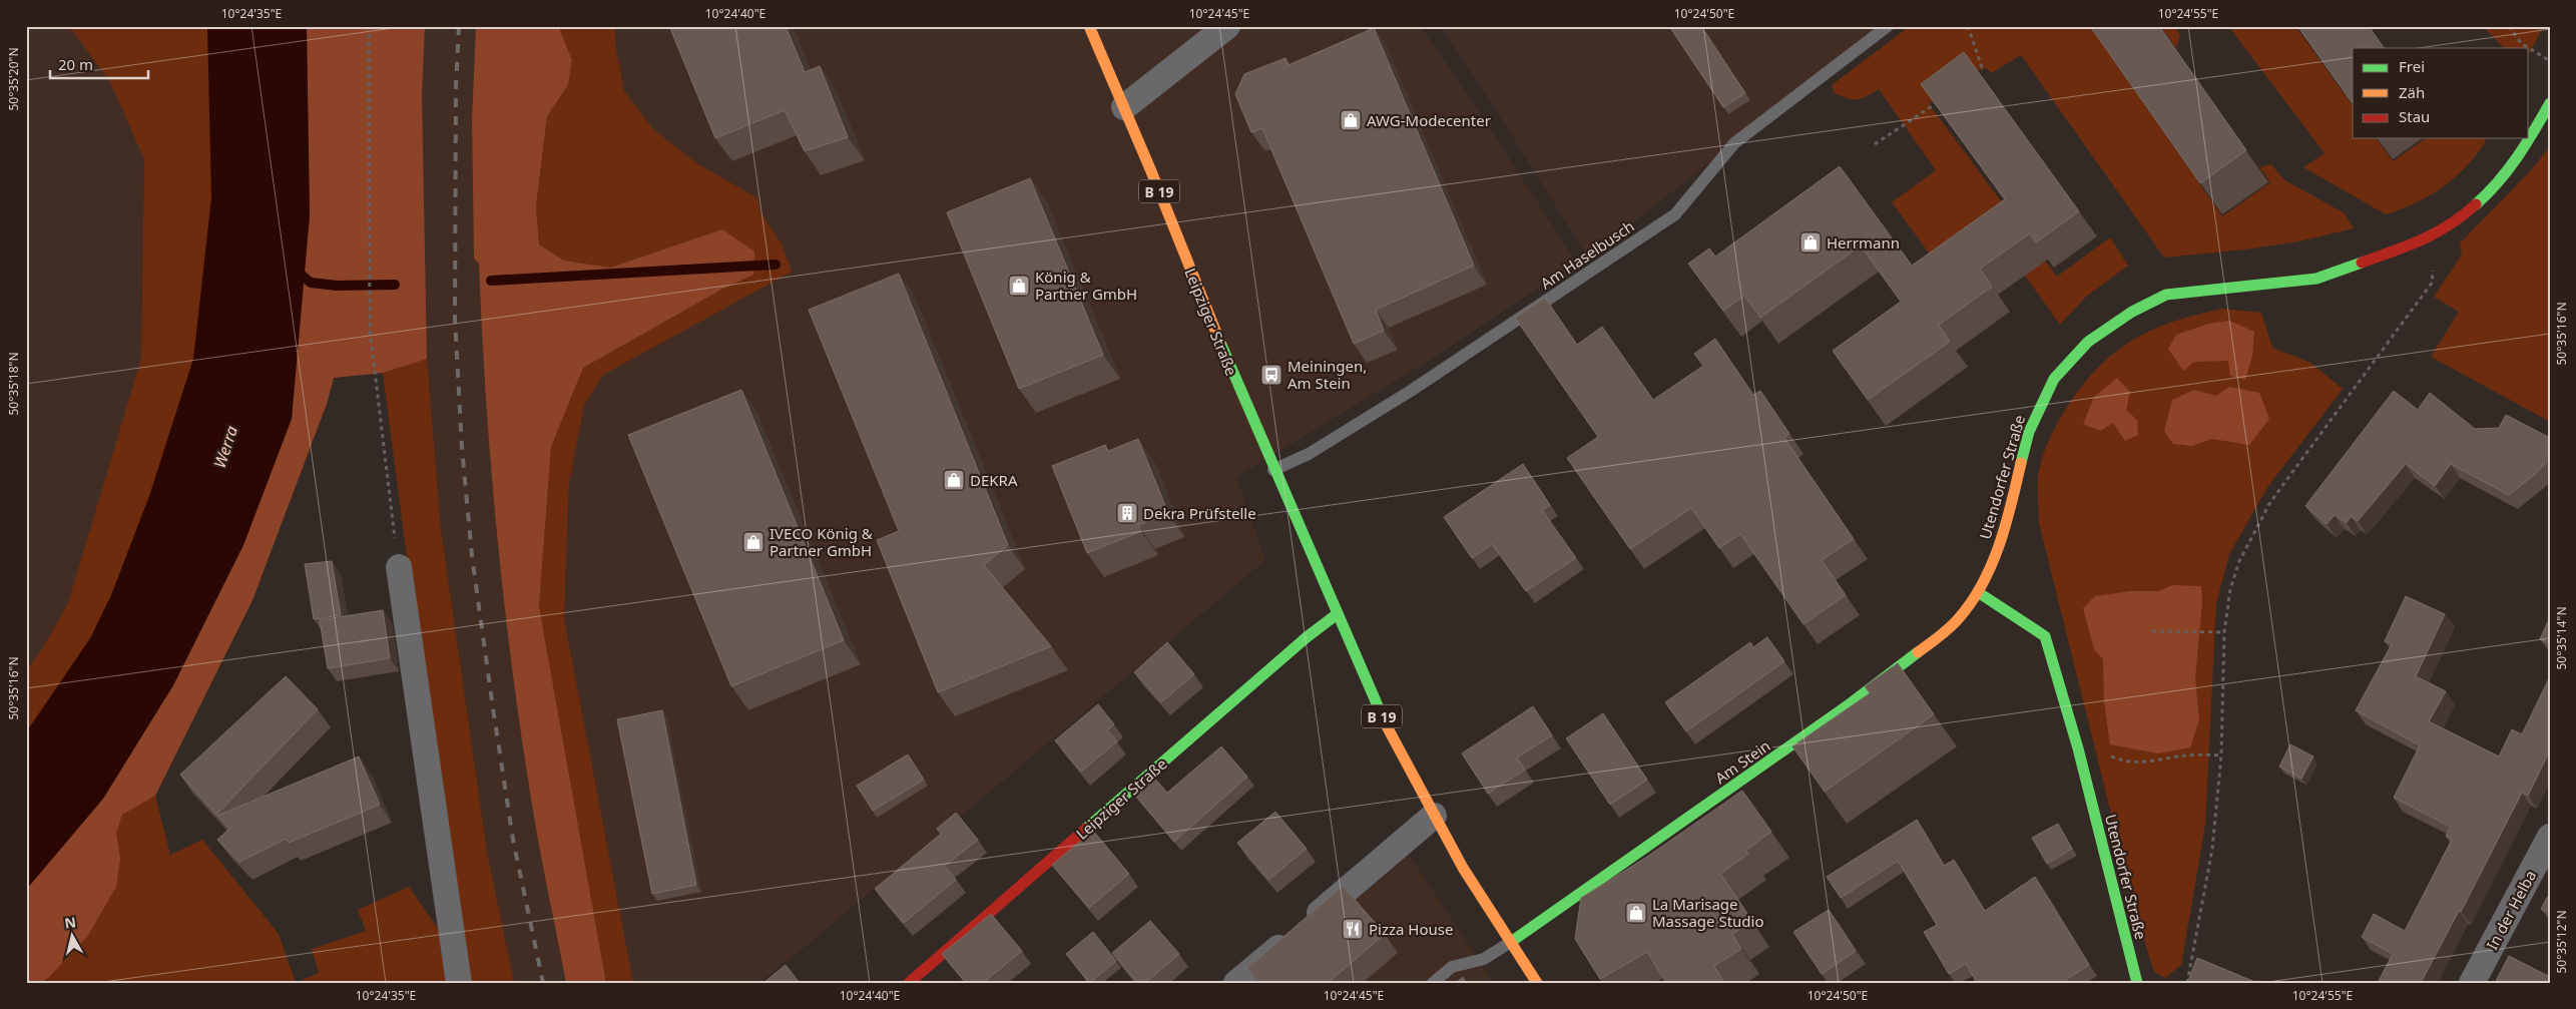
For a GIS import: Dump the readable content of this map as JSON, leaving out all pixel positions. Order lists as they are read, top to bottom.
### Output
{
  "streets": {
    "street": [
      "B 19",
      "Leipziger Straße",
      "Utendorfer Straße",
      "Am Stein",
      "In der Helba"
    ],
    "lane": ["Am Haselbusch"]
  },
  "crossings": [
    ["Am Haselbusch", "Leipziger Straße"],
    ["Leipziger Straße", "Am Stein"],
    ["Utendorfer Straße", "Am Stein"]
  ],
  "water": ["Werra"],
  "places": {
    "shop": [
      "AWG-Modecenter",
      "Herrmann",
      "König & Partner GmbH",
      "DEKRA",
      "IVECO König & Partner GmbH",
      "La Marisage Massage Studio"
    ],
    "bus stop": ["Meiningen, Am Stein"],
    "building": ["Dekra Prüfstelle"],
    "restaurant": ["Pizza House"]
  },
  "legend": ["Frei", "Zäh", "Stau"],
  "scale_bar": "20 m",
  "north": "top",
  "coordinates": [
    "10°24'35\"E",
    "10°24'40\"E",
    "10°24'45\"E",
    "10°24'50\"E",
    "10°24'55\"E",
    "50°35'20\"N",
    "50°35'16\"N",
    "50°35'18\"N",
    "50°35'14\"N",
    "50°35'12\"N"
  ]
}
